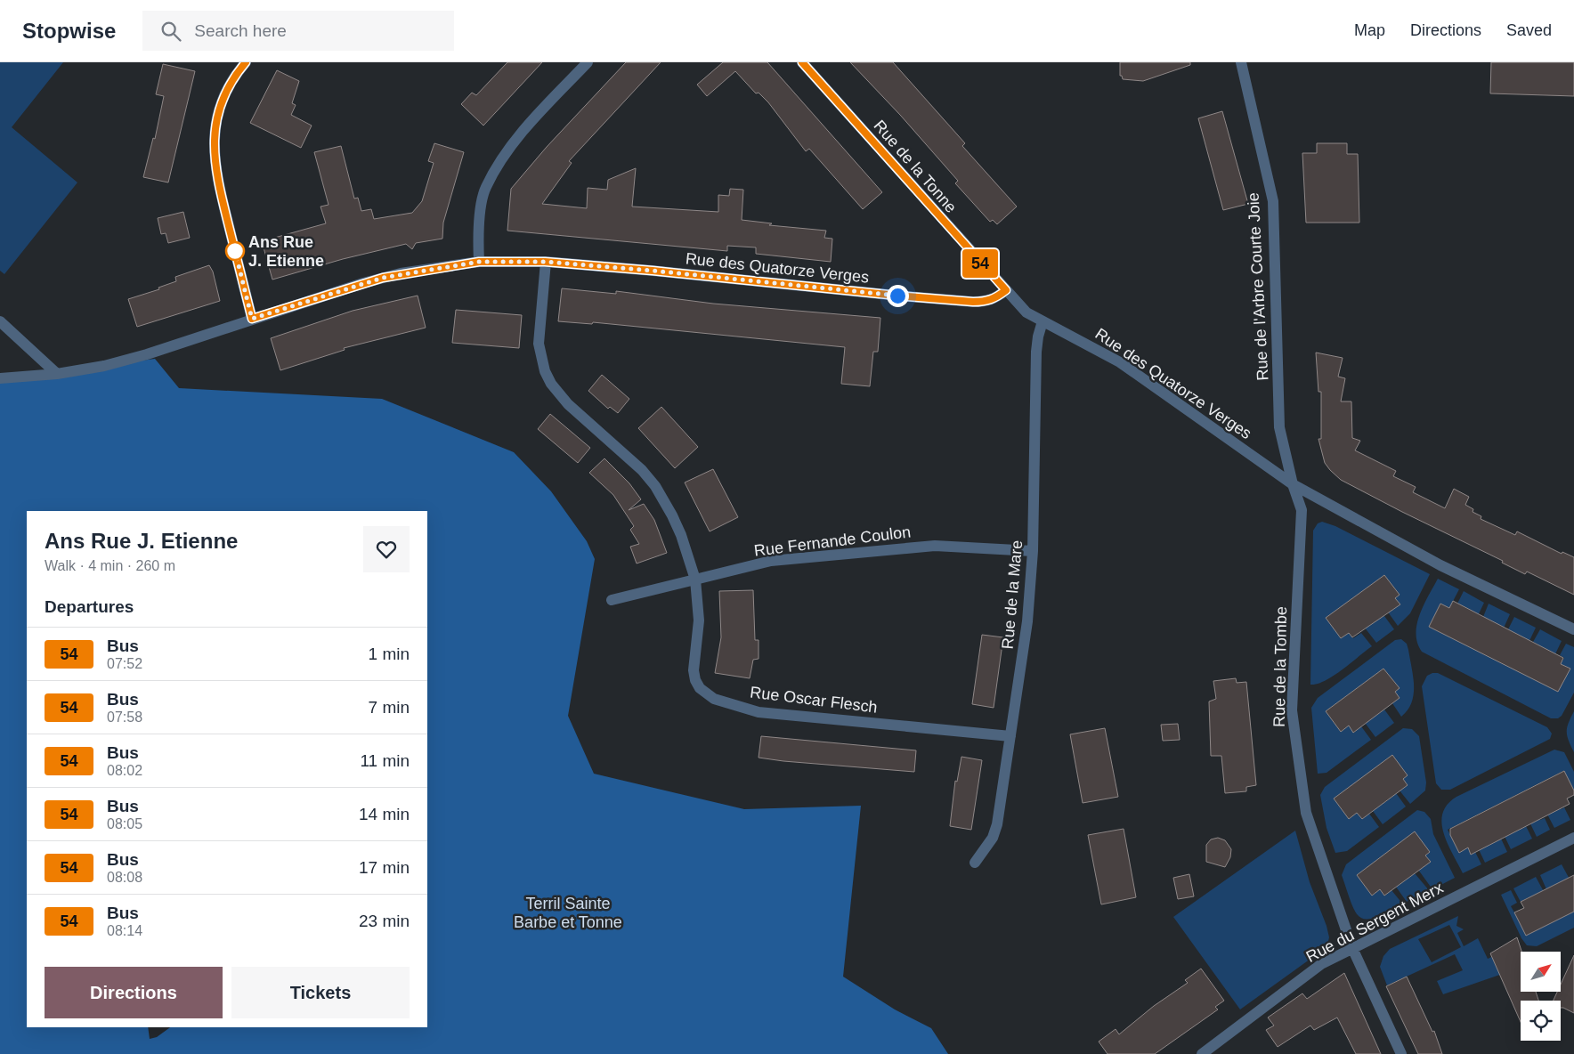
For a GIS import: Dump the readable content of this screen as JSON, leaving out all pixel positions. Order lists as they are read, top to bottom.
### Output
{
  "streets": {
    "street": [
      "Rue de la Tonne",
      "Rue des Quatorze Verges",
      "Rue de l'Arbre Courte Joie",
      "Rue Fernande Coulon",
      "Rue de la Mare",
      "Rue de la Tombe",
      "Rue Oscar Flesch",
      "Rue du Sergent Merx"
    ]
  },
  "crossings": [
    ["Rue de la Tonne", "Rue des Quatorze Verges"],
    ["Rue des Quatorze Verges", "Rue de l'Arbre Courte Joie"],
    ["Rue des Quatorze Verges", "Rue de la Mare"],
    ["Rue des Quatorze Verges", "Rue de la Tombe"],
    ["Rue des Quatorze Verges", "Rue Oscar Flesch"],
    ["Rue de l'Arbre Courte Joie", "Rue de la Tombe"],
    ["Rue Fernande Coulon", "Rue de la Mare"],
    ["Rue Fernande Coulon", "Rue Oscar Flesch"],
    ["Rue de la Mare", "Rue Oscar Flesch"],
    ["Rue de la Tombe", "Rue du Sergent Merx"]
  ],
  "parks": ["Terril Sainte Barbe et Tonne"],
  "places": ["Ans Rue J. Etienne"],
  "lines": ["bus line 54"],
  "north": "top right",
  "page": {
    "header": "Stopwise",
    "search": "Search here",
    "nav": ["Map", "Directions", "Saved"],
    "on_map": "54",
    "heading": [
      ["Ans Rue J. Etienne", "Walk · 4 min · 260 m"],
      "Departures"
    ],
    "list": [
      {
        "mark": "54",
        "name": "Bus",
        "note": "07:52",
        "value": "1 min"
      },
      {
        "mark": "54",
        "name": "Bus",
        "note": "07:58",
        "value": "7 min"
      },
      {
        "mark": "54",
        "name": "Bus",
        "note": "08:02",
        "value": "11 min"
      },
      {
        "mark": "54",
        "name": "Bus",
        "note": "08:05",
        "value": "14 min"
      },
      {
        "mark": "54",
        "name": "Bus",
        "note": "08:08",
        "value": "17 min"
      },
      {
        "mark": "54",
        "name": "Bus",
        "note": "08:14",
        "value": "23 min"
      }
    ],
    "buttons": ["Directions", "Tickets"]
  }
}
